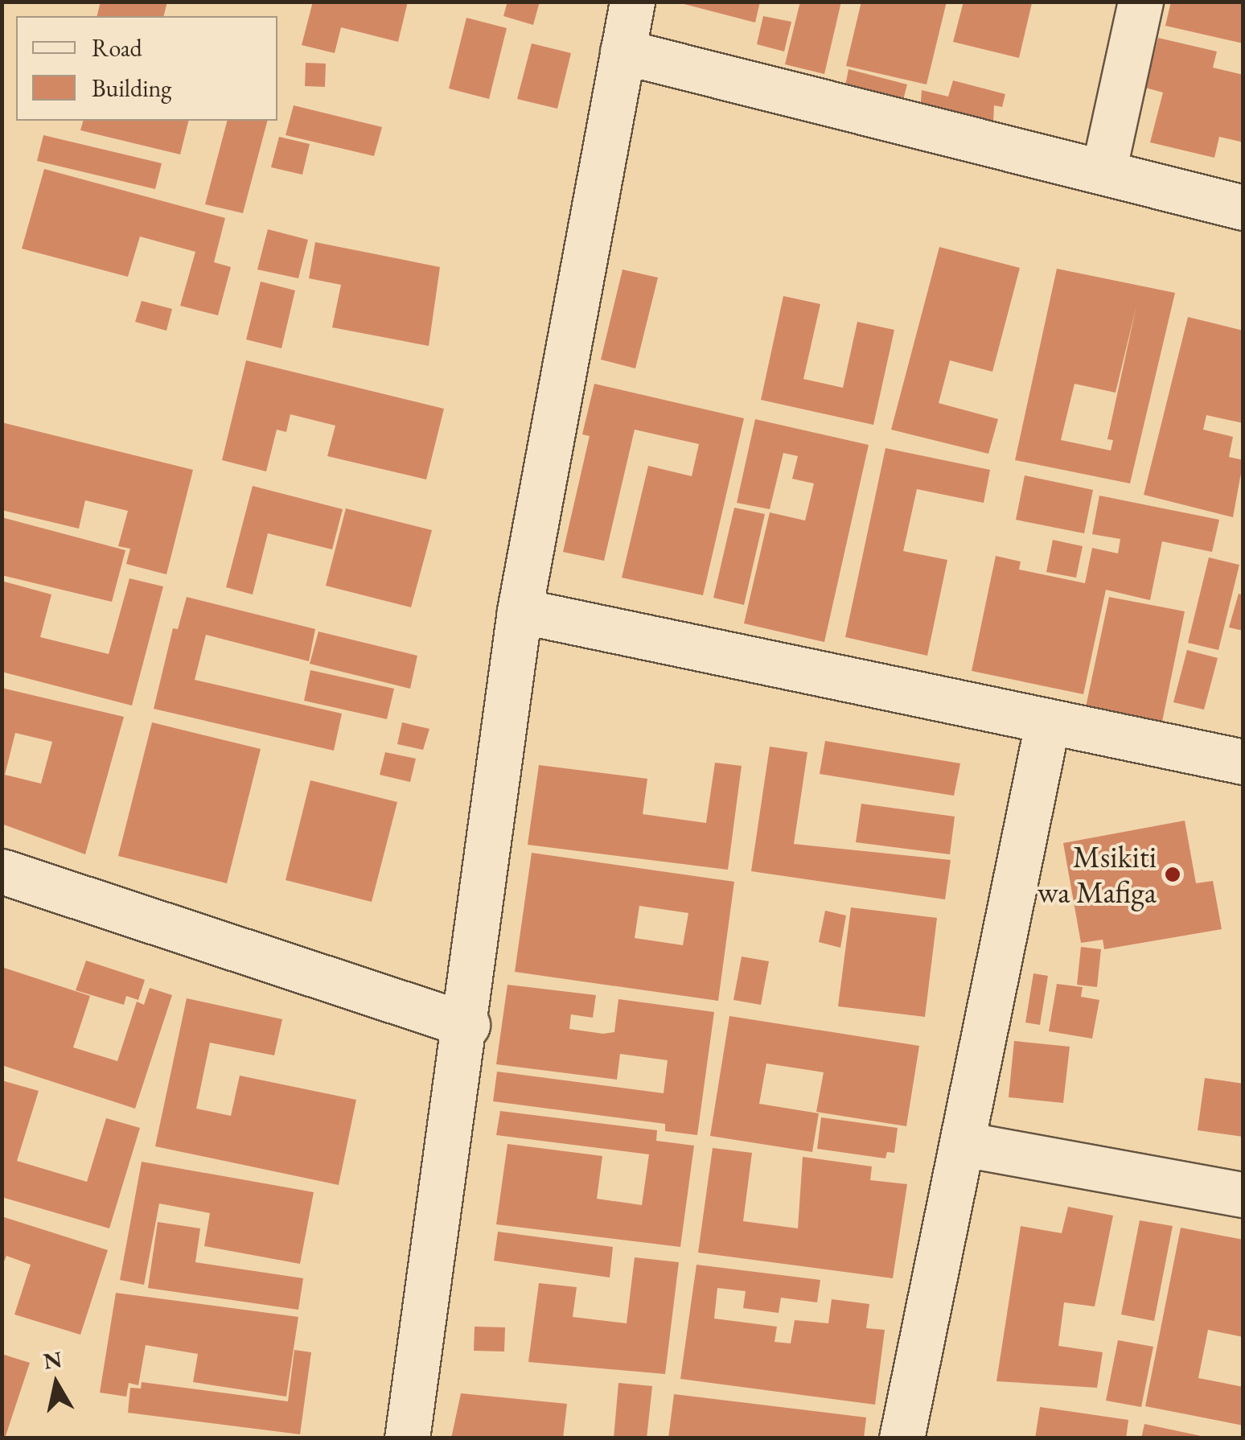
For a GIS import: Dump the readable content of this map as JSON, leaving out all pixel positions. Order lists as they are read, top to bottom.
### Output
{
  "places": ["Msikiti wa Mafiga"],
  "legend": ["Road", "Building"],
  "north": "top"
}
